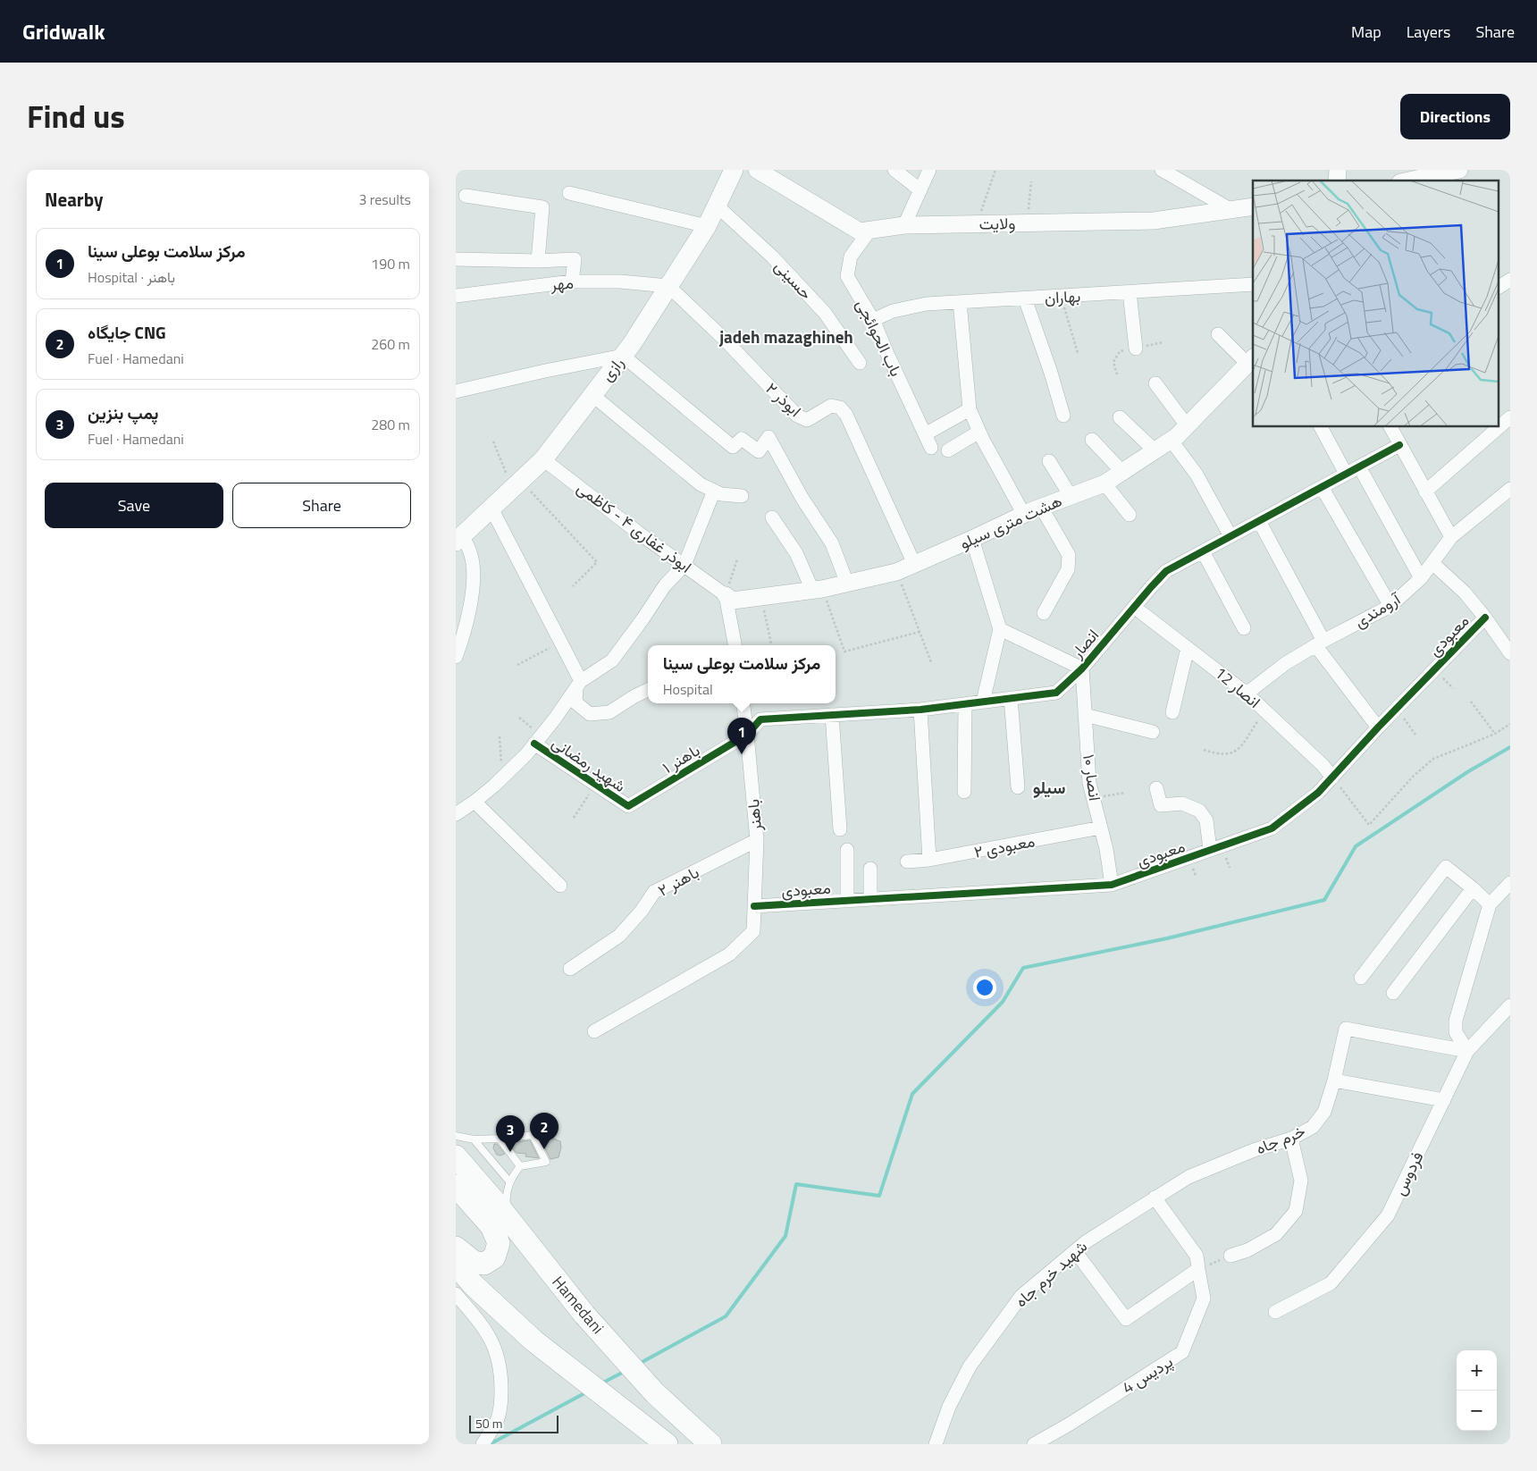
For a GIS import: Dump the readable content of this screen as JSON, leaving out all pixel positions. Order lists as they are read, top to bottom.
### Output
{
  "streets": {
    "highway": ["Hamedani"],
    "main road": ["رازی"],
    "street": [
      "ولایت",
      "حسینی",
      "مهر",
      "بهاران",
      "باب الحوائجی",
      "ابوذر ۲",
      "هشت متری سیلو",
      "ابوذر غفاری ۴ - کاظمی",
      "آرومندی",
      "معبودی",
      "انصار",
      "انصار 12",
      "باهنر ۱",
      "شهید رمضانی",
      "انصار ۱۰",
      "باهنر",
      "معبودی ۲",
      "باهنر ۲",
      "خرم جاه",
      "فردوس",
      "شهید خرم جاه",
      "پردیس 4"
    ]
  },
  "crossings": [
    ["ولایت", "باب الحوائجی"],
    ["حسینی", "رازی"],
    ["مهر", "رازی"],
    ["مهر", "ابوذر ۲"],
    ["بهاران", "باب الحوائجی"],
    ["رازی", "ابوذر ۲"],
    ["رازی", "ابوذر غفاری ۴ - کاظمی"],
    ["ابوذر ۲", "هشت متری سیلو"],
    ["هشت متری سیلو", "ابوذر غفاری ۴ - کاظمی"],
    ["ابوذر غفاری ۴ - کاظمی", "شهید رمضانی"],
    ["آرومندی", "انصار 12"],
    ["معبودی", "انصار 12"],
    ["معبودی", "انصار ۱۰"],
    ["معبودی", "باهنر"],
    ["انصار", "انصار 12"],
    ["انصار", "باهنر ۱"],
    ["انصار", "انصار ۱۰"],
    ["انصار", "باهنر"],
    ["باهنر ۱", "شهید رمضانی"],
    ["باهنر ۱", "باهنر"],
    ["انصار ۱۰", "معبودی ۲"],
    ["باهنر", "باهنر ۲"],
    ["خرم جاه", "فردوس"],
    ["خرم جاه", "شهید خرم جاه"],
    ["خرم جاه", "پردیس 4"],
    ["شهید خرم جاه", "پردیس 4"]
  ],
  "districts": ["jadeh mazaghineh", "سیلو"],
  "scale_bar": "50 m",
  "page": {
    "header": "Gridwalk",
    "nav": ["Map", "Layers", "Share"],
    "title": "Find us",
    "buttons": [
      "Directions",
      ["Save", "Share"]
    ],
    "heading": ["Nearby", "3 results"],
    "list": [
      {
        "mark": "1",
        "name": "مرکز سلامت بوعلی سینا",
        "note": "Hospital · باهنر",
        "value": "190 m"
      },
      {
        "mark": "2",
        "name": "جایگاه CNG",
        "note": "Fuel · Hamedani",
        "value": "260 m"
      },
      {
        "mark": "3",
        "name": "پمپ بنزین",
        "note": "Fuel · Hamedani",
        "value": "280 m"
      }
    ],
    "popup": ["مرکز سلامت بوعلی سینا", "Hospital"],
    "pins": ["1", "2", "3"],
    "map_buttons": ["+", "−"],
    "scale": "50 m"
  }
}
